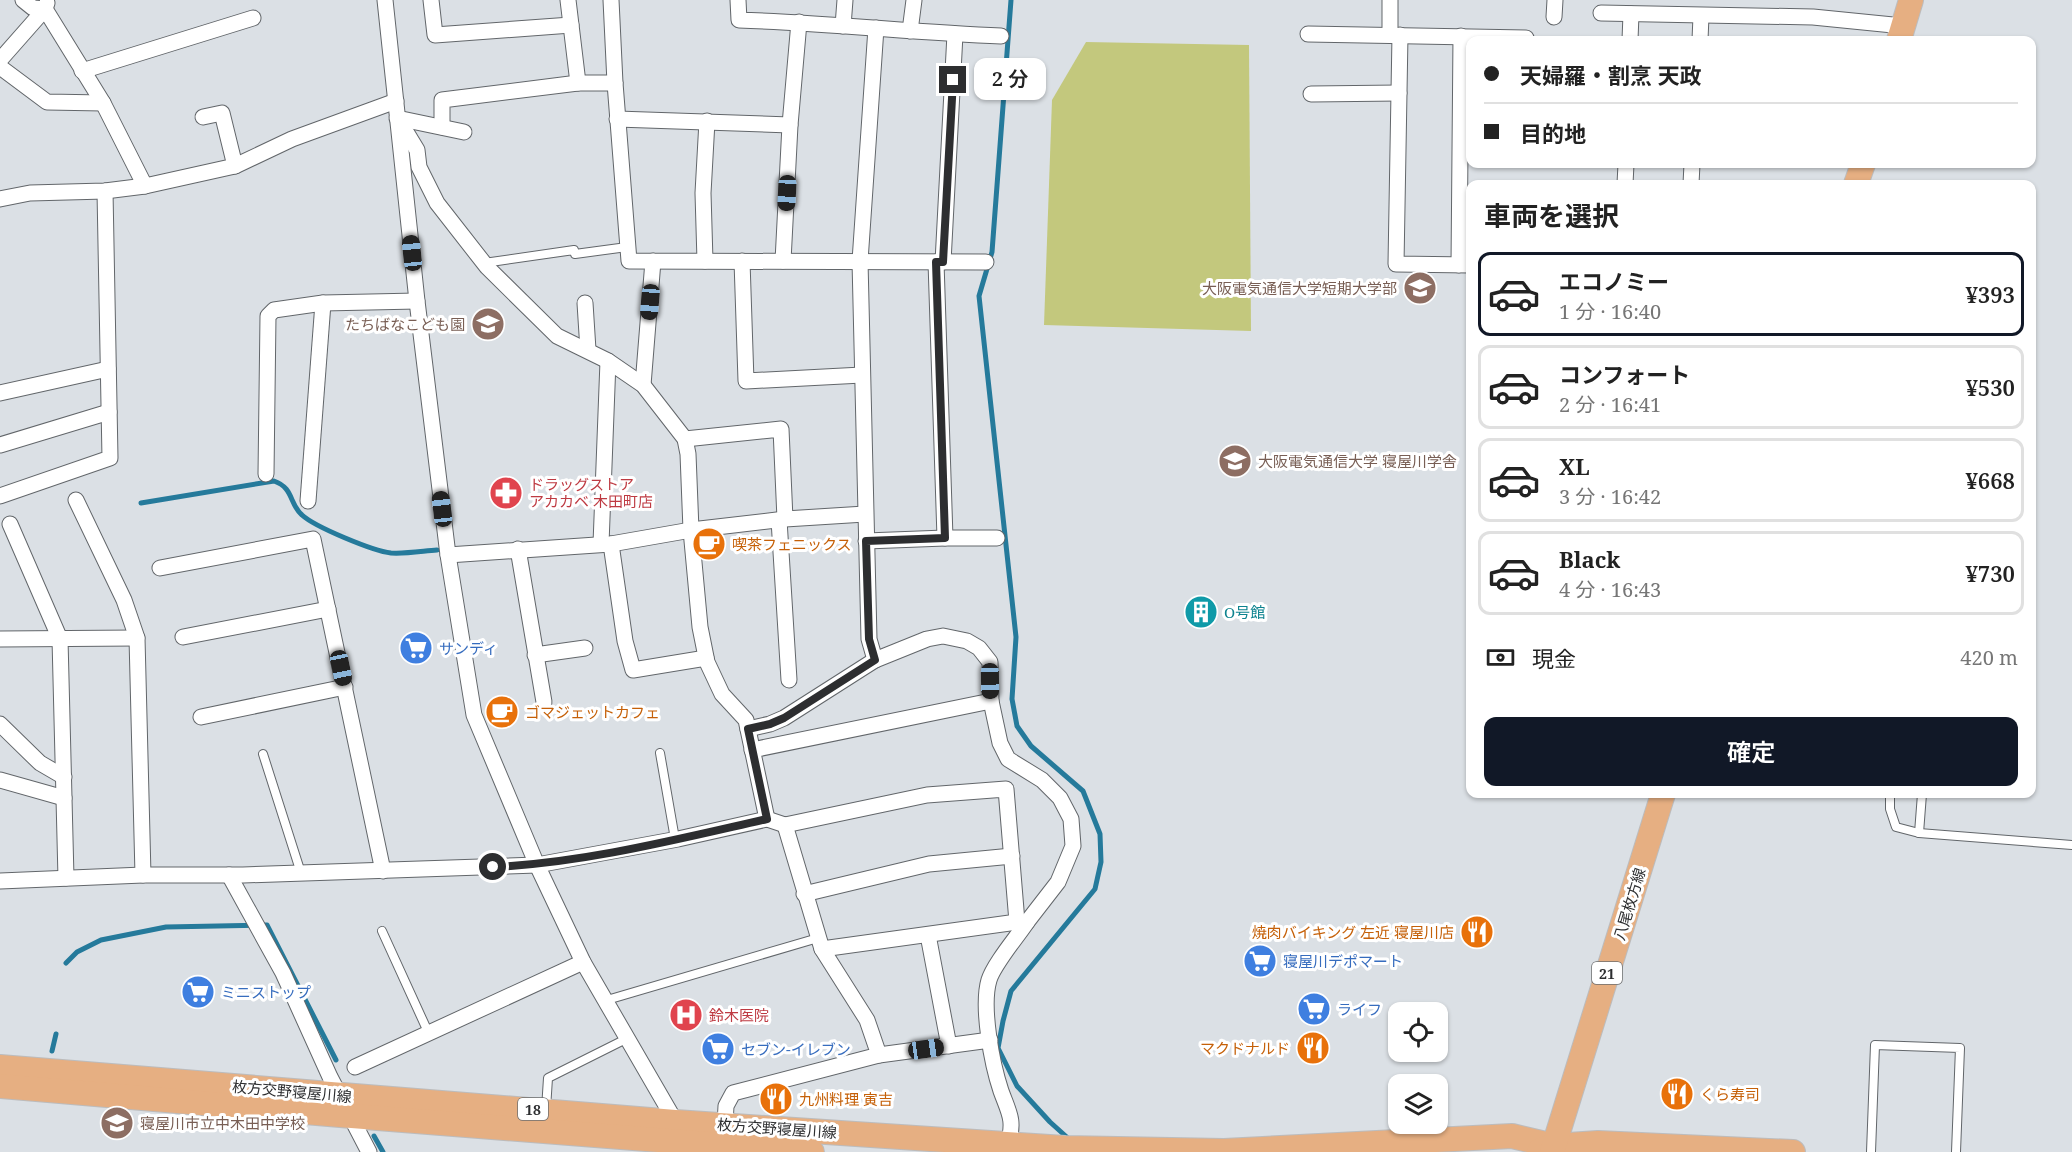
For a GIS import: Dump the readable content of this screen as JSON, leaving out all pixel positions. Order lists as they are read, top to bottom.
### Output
{
  "streets": {
    "main road": [
      "八尾枚方線",
      "21",
      "枚方交野寝屋川線",
      "18"
    ]
  },
  "crossings": [
    ["八尾枚方線", "枚方交野寝屋川線"]
  ],
  "places": {
    "school or university": [
      "大阪電気通信大学短期大学部",
      "たちばなこども園",
      "大阪電気通信大学 寝屋川学舎",
      "寝屋川市立中木田中学校"
    ],
    "pharmacy": ["ドラッグストア アカカベ 木田町店"],
    "cafe": ["喫茶フェニックス", "ゴマジェットカフェ"],
    "building": ["O号館"],
    "supermarket": [
      "サンディ",
      "寝屋川デポマート",
      "ミニストップ",
      "ライフ",
      "セブン-イレブン"
    ],
    "restaurant": [
      "焼肉バイキング 左近 寝屋川店",
      "マクドナルド",
      "くら寿司",
      "九州料理 寅吉"
    ],
    "hospital": ["鈴木医院"]
  },
  "page": {
    "banner": ["天婦羅・割烹 天政", "目的地"],
    "bubble": "2 分",
    "heading": "車両を選択",
    "list": [
      {
        "name": "エコノミー",
        "note": "1 分 · 16:40",
        "value": "¥393"
      },
      {
        "name": "コンフォート",
        "note": "2 分 · 16:41",
        "value": "¥530"
      },
      {
        "name": "XL",
        "note": "3 分 · 16:42",
        "value": "¥668"
      },
      {
        "name": "Black",
        "note": "4 分 · 16:43",
        "value": "¥730"
      }
    ],
    "pay": ["現金", "420 m"],
    "buttons": "確定"
  }
}
